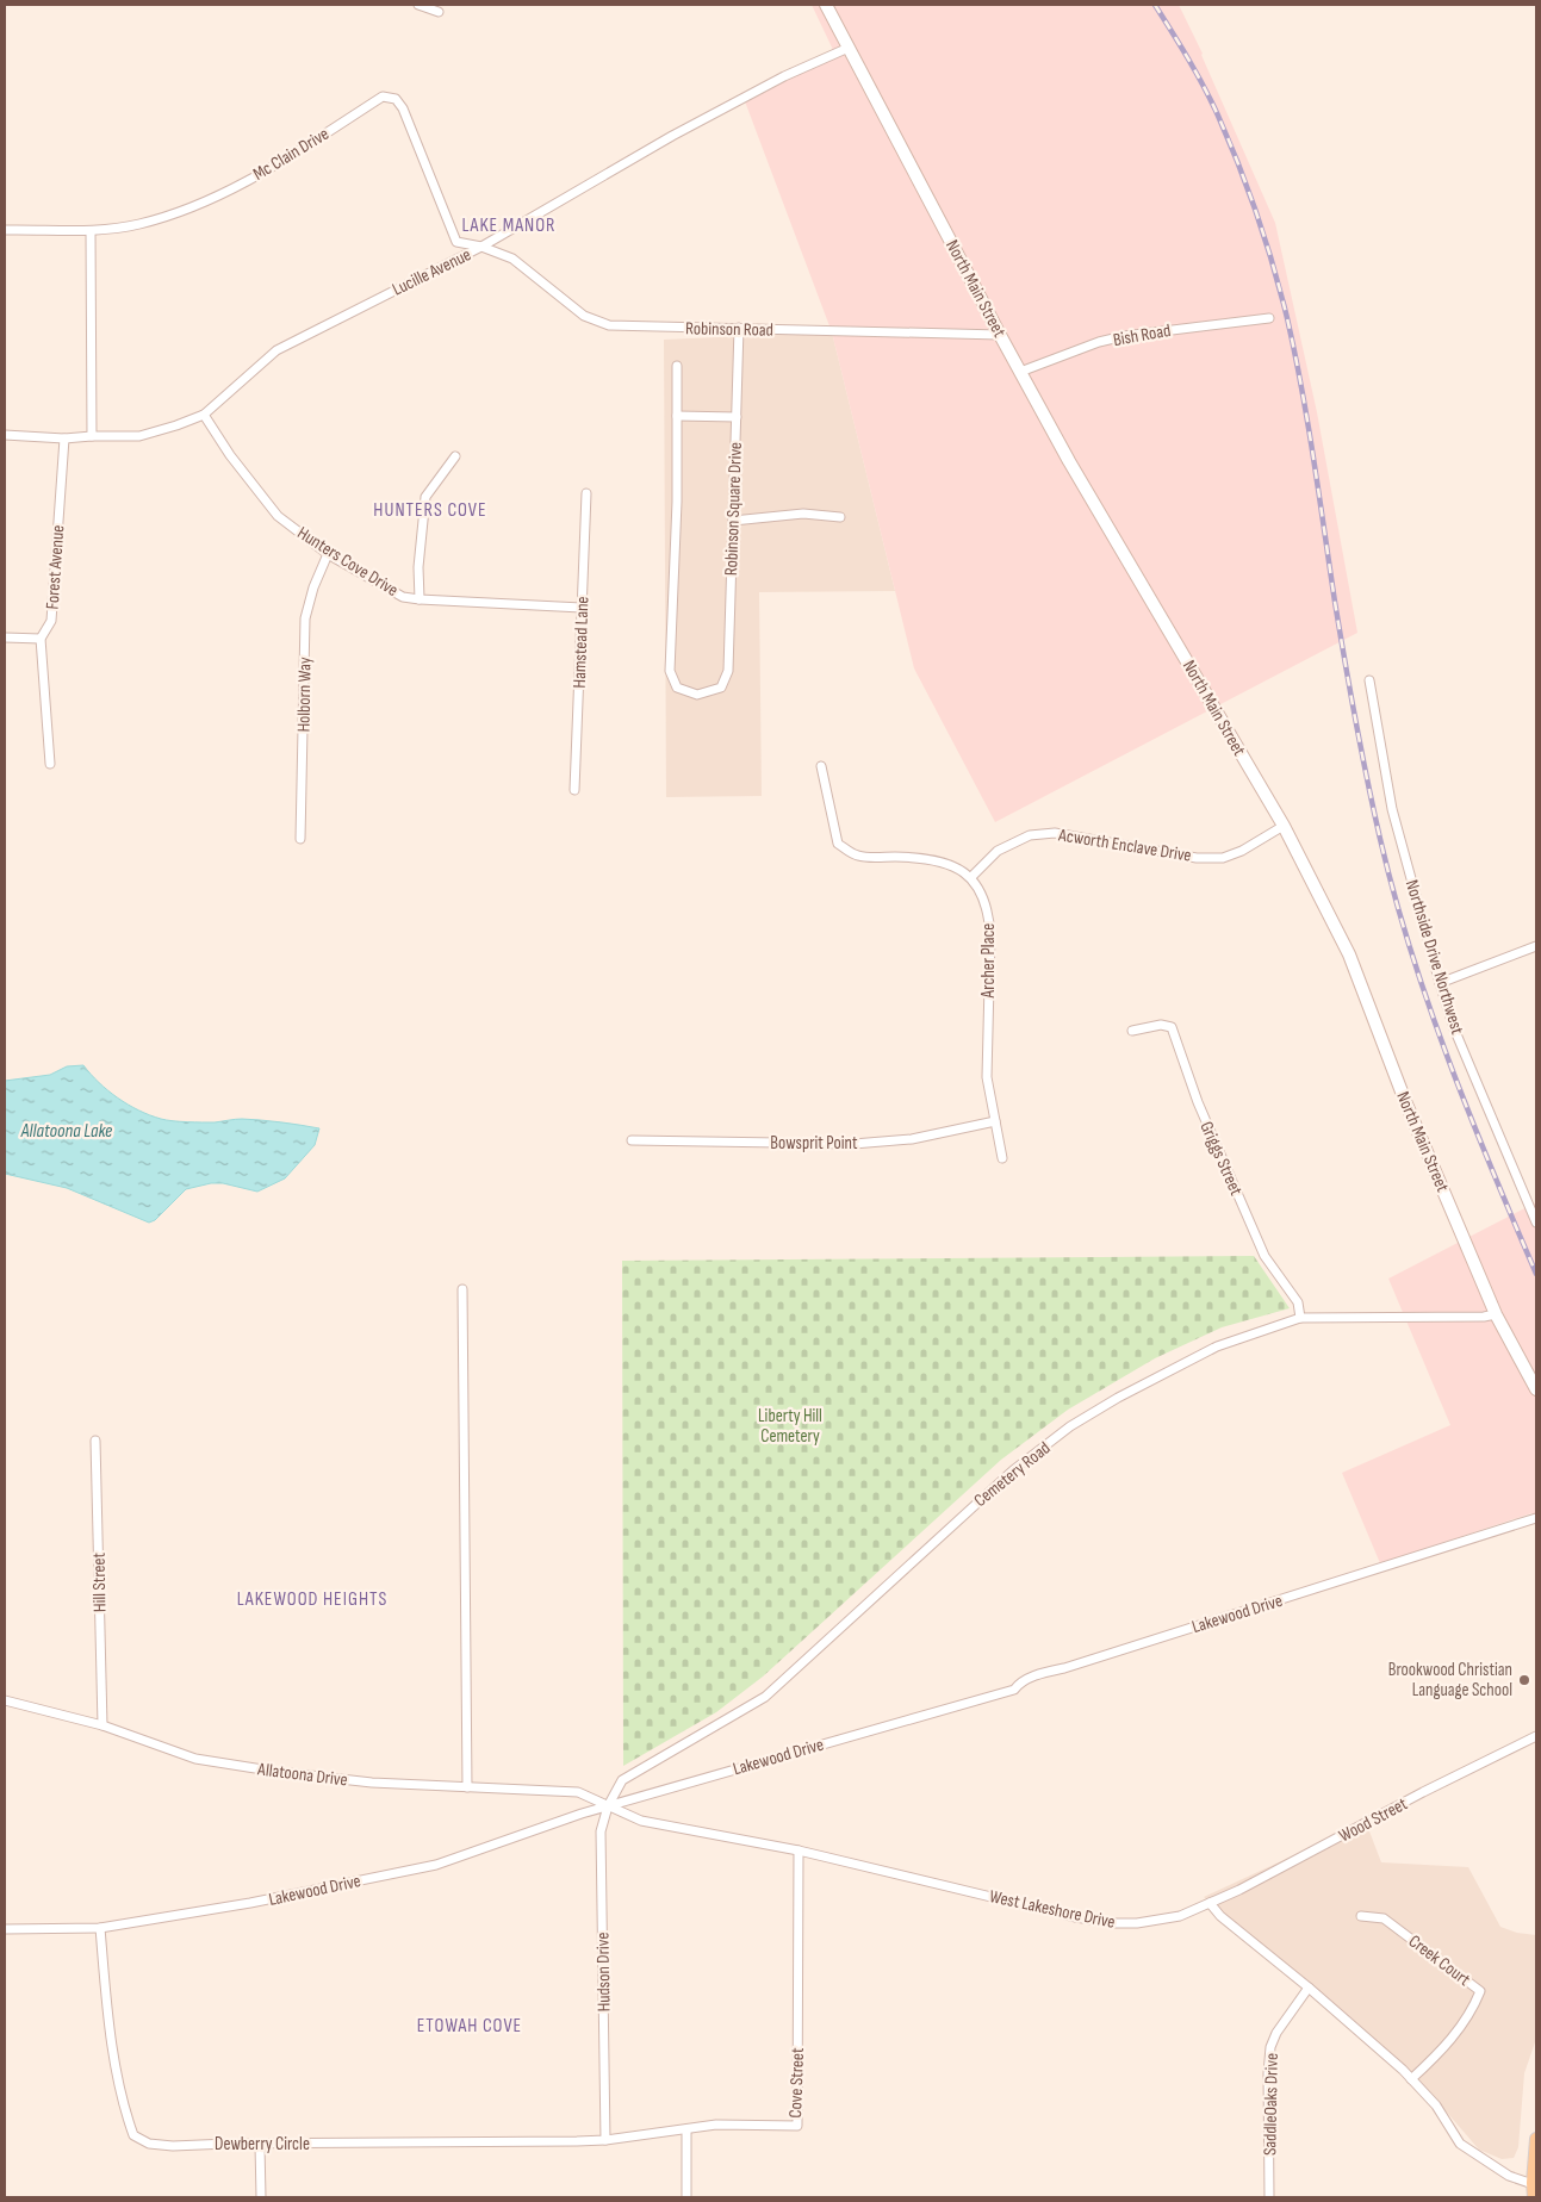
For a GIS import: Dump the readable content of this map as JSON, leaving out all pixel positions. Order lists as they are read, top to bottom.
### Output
{
  "streets": {
    "main road": ["North Main Street"],
    "street": [
      "Mc Clain Drive",
      "Lucille Avenue",
      "Robinson Road",
      "Bish Road",
      "Robinson Square Drive",
      "Hunters Cove Drive",
      "Forest Avenue",
      "Hamstead Lane",
      "Holborn Way",
      "Acworth Enclave Drive",
      "Northside Drive Northwest",
      "Archer Place",
      "Bowsprit Point",
      "Griggs Street",
      "Cemetery Road",
      "Hill Street",
      "Lakewood Drive",
      "Allatoona Drive",
      "Wood Street",
      "West Lakeshore Drive",
      "Creek Court",
      "Hudson Drive",
      "Cove Street",
      "SaddleOaks Drive",
      "Dewberry Circle"
    ]
  },
  "crossings": [
    ["Mc Clain Drive", "Lucille Avenue"],
    ["Mc Clain Drive", "Robinson Road"],
    ["Lucille Avenue", "North Main Street"],
    ["Lucille Avenue", "Robinson Road"],
    ["Lucille Avenue", "Hunters Cove Drive"],
    ["Lucille Avenue", "Forest Avenue"],
    ["North Main Street", "Robinson Road"],
    ["North Main Street", "Bish Road"],
    ["North Main Street", "Acworth Enclave Drive"],
    ["North Main Street", "Cemetery Road"],
    ["Robinson Road", "Robinson Square Drive"],
    ["Hunters Cove Drive", "Hamstead Lane"],
    ["Hunters Cove Drive", "Holborn Way"],
    ["Acworth Enclave Drive", "Archer Place"],
    ["Archer Place", "Bowsprit Point"],
    ["Griggs Street", "Cemetery Road"],
    ["Cemetery Road", "Lakewood Drive"],
    ["Cemetery Road", "Allatoona Drive"],
    ["Cemetery Road", "West Lakeshore Drive"],
    ["Cemetery Road", "Hudson Drive"],
    ["Hill Street", "Allatoona Drive"],
    ["Lakewood Drive", "Allatoona Drive"],
    ["Lakewood Drive", "West Lakeshore Drive"],
    ["Lakewood Drive", "Hudson Drive"],
    ["Lakewood Drive", "Dewberry Circle"],
    ["Allatoona Drive", "West Lakeshore Drive"],
    ["Allatoona Drive", "Hudson Drive"],
    ["Wood Street", "West Lakeshore Drive"],
    ["West Lakeshore Drive", "Hudson Drive"],
    ["West Lakeshore Drive", "Cove Street"],
    ["Hudson Drive", "Cove Street"],
    ["Hudson Drive", "Dewberry Circle"],
    ["Cove Street", "Dewberry Circle"]
  ],
  "districts": [
    "LAKE MANOR",
    "HUNTERS COVE",
    "LAKEWOOD HEIGHTS",
    "ETOWAH COVE"
  ],
  "water": ["Allatoona Lake"],
  "parks": ["Liberty Hill Cemetery"],
  "places": ["Brookwood Christian Language School"]
}
